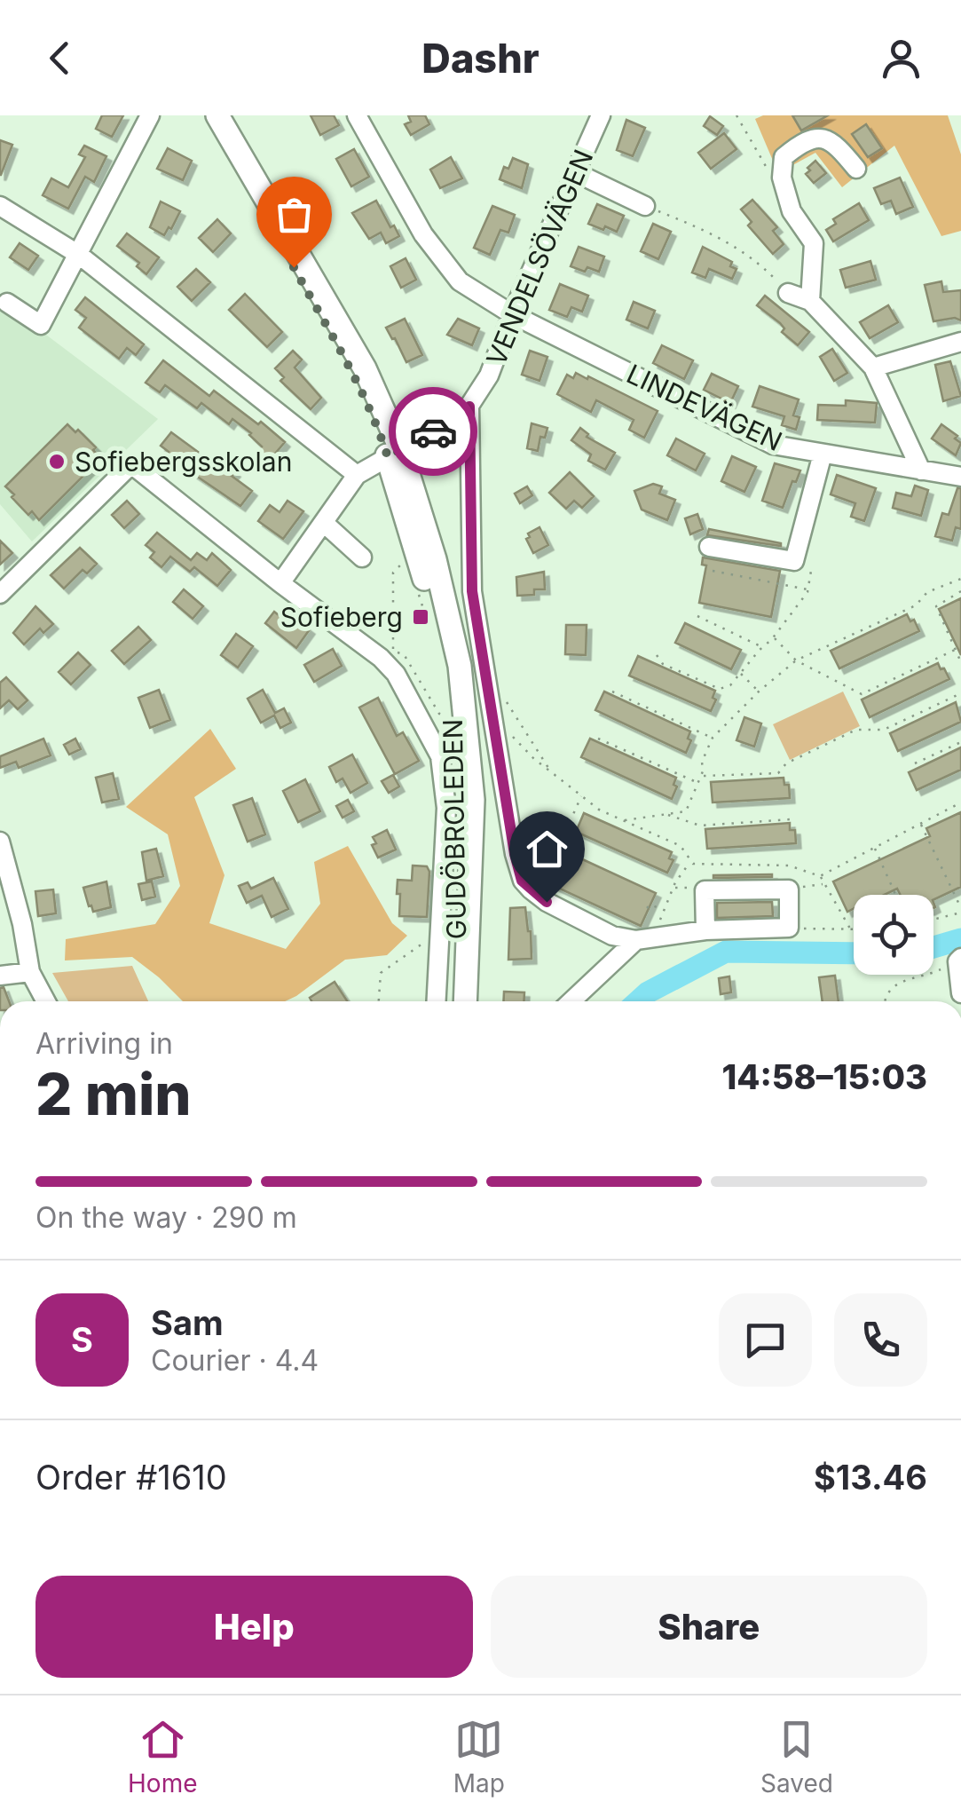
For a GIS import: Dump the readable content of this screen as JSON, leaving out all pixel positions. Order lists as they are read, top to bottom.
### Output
{
  "streets": {
    "main road": ["GUDÖBROLEDEN"],
    "street": ["VENDELSÖVÄGEN", "LINDEVÄGEN"]
  },
  "crossings": [
    ["VENDELSÖVÄGEN", "LINDEVÄGEN"],
    ["VENDELSÖVÄGEN", "GUDÖBROLEDEN"]
  ],
  "places": {
    "other": ["Sofiebergsskolan"],
    "transit": ["Sofieberg"]
  },
  "page": {
    "header": "Dashr",
    "heading": ["2 min", "Arriving in", "14:58–15:03"],
    "panel": [
      "Sam",
      "Courier · 4.4",
      "Order #1610",
      "$13.46"
    ],
    "bar": "On the way · 290 m",
    "round": "S",
    "buttons": ["Help", "Share"],
    "tabs": ["Home", "Map", "Saved"]
  }
}
